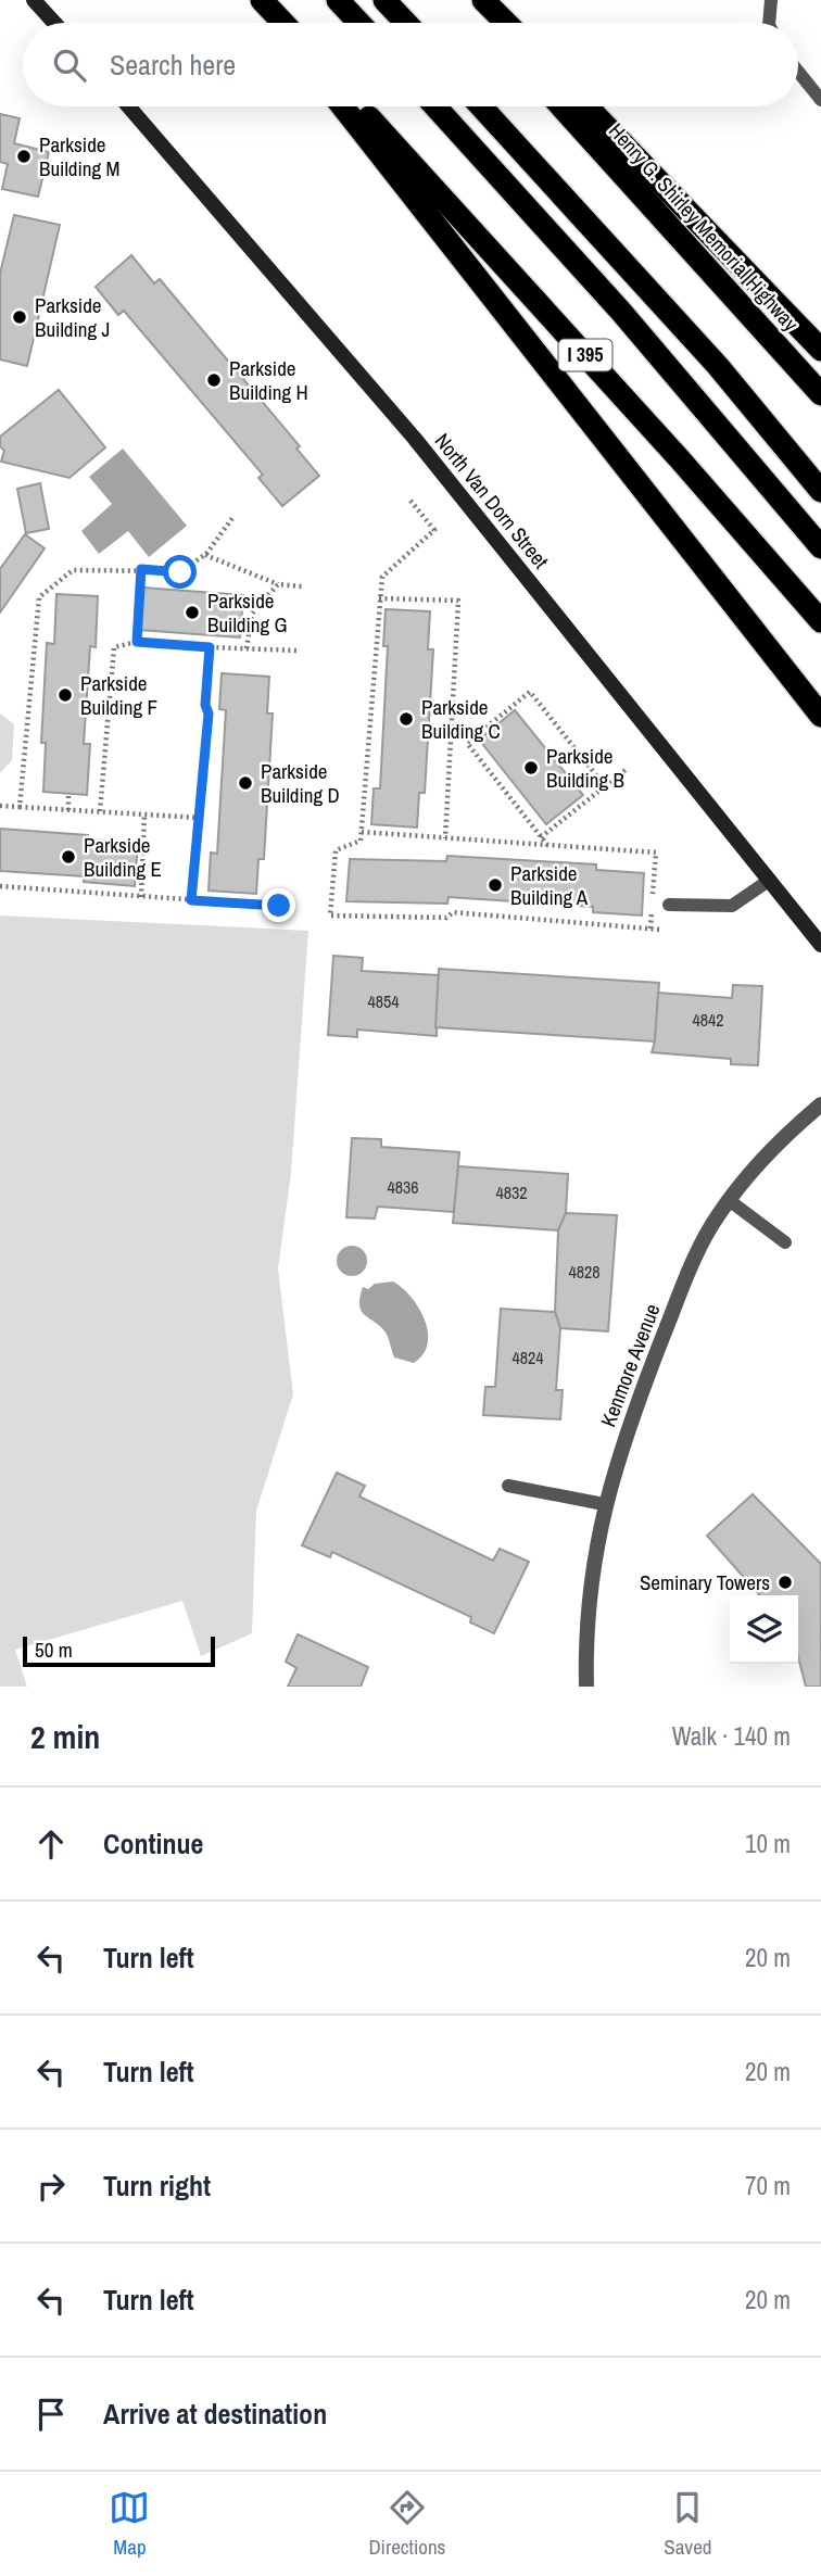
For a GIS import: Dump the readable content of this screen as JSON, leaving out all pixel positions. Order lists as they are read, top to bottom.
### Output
{
  "streets": {
    "highway": ["Henry G. Shirley Memorial Highway", "I 395"],
    "main road": ["North Van Dorn Street"],
    "street": ["Kenmore Avenue"]
  },
  "places": [
    "Parkside Building M",
    "Parkside Building J",
    "Parkside Building H",
    "Parkside Building G",
    "Parkside Building F",
    "Parkside Building C",
    "Parkside Building B",
    "Parkside Building D",
    "Parkside Building E",
    "Parkside Building A",
    "Seminary Towers"
  ],
  "house_numbers": [
    "4854",
    "4842",
    "4836",
    "4832",
    "4828",
    "4824"
  ],
  "scale_bar": "50 m",
  "page": {
    "search": "Search here",
    "scale": "50 m",
    "heading": ["2 min", "Walk · 140 m"],
    "list": [
      ["Continue", "10 m"],
      ["Turn left", "20 m"],
      ["Turn left", "20 m"],
      ["Turn right", "70 m"],
      ["Turn left", "20 m"],
      "Arrive at destination"
    ],
    "nav": ["Map", "Directions", "Saved"]
  }
}
